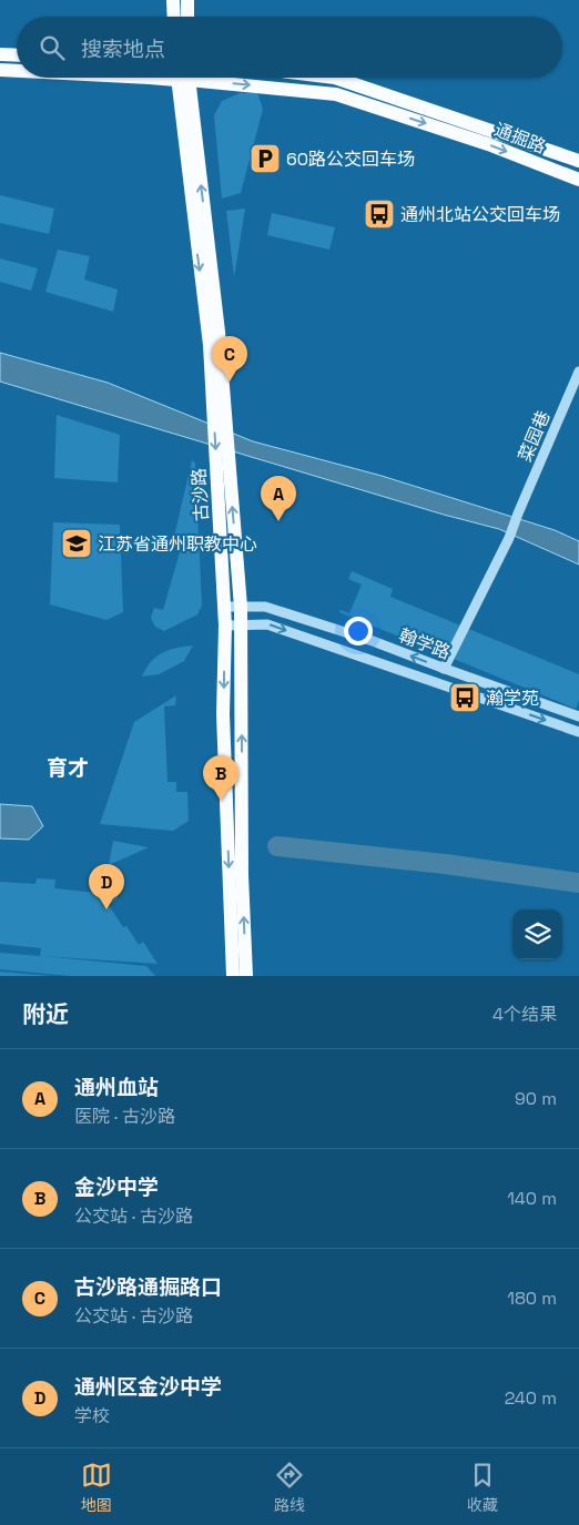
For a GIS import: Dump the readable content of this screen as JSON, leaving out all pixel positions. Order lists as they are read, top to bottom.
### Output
{
  "streets": {
    "main road": ["通掘路", "古沙路"],
    "street": ["菜园巷", "翰学路"]
  },
  "crossings": [
    ["菜园巷", "翰学路"],
    ["古沙路", "翰学路"]
  ],
  "districts": ["育才"],
  "places": {
    "parking": ["60路公交回车场"],
    "bus stop": ["通州北站公交回车场", "瀚学苑"],
    "school or university": ["江苏省通州职教中心"]
  },
  "page": {
    "search": "搜索地点",
    "pins": [
      "C",
      "A",
      "B",
      "D"
    ],
    "heading": ["附近", "4个结果"],
    "list": [
      {
        "mark": "A",
        "name": "通州血站",
        "note": "医院 · 古沙路",
        "value": "90 m"
      },
      {
        "mark": "B",
        "name": "金沙中学",
        "note": "公交站 · 古沙路",
        "value": "140 m"
      },
      {
        "mark": "C",
        "name": "古沙路通掘路口",
        "note": "公交站 · 古沙路",
        "value": "180 m"
      },
      {
        "mark": "D",
        "name": "通州区金沙中学",
        "note": "学校",
        "value": "240 m"
      }
    ],
    "nav": ["地图", "路线", "收藏"]
  }
}
